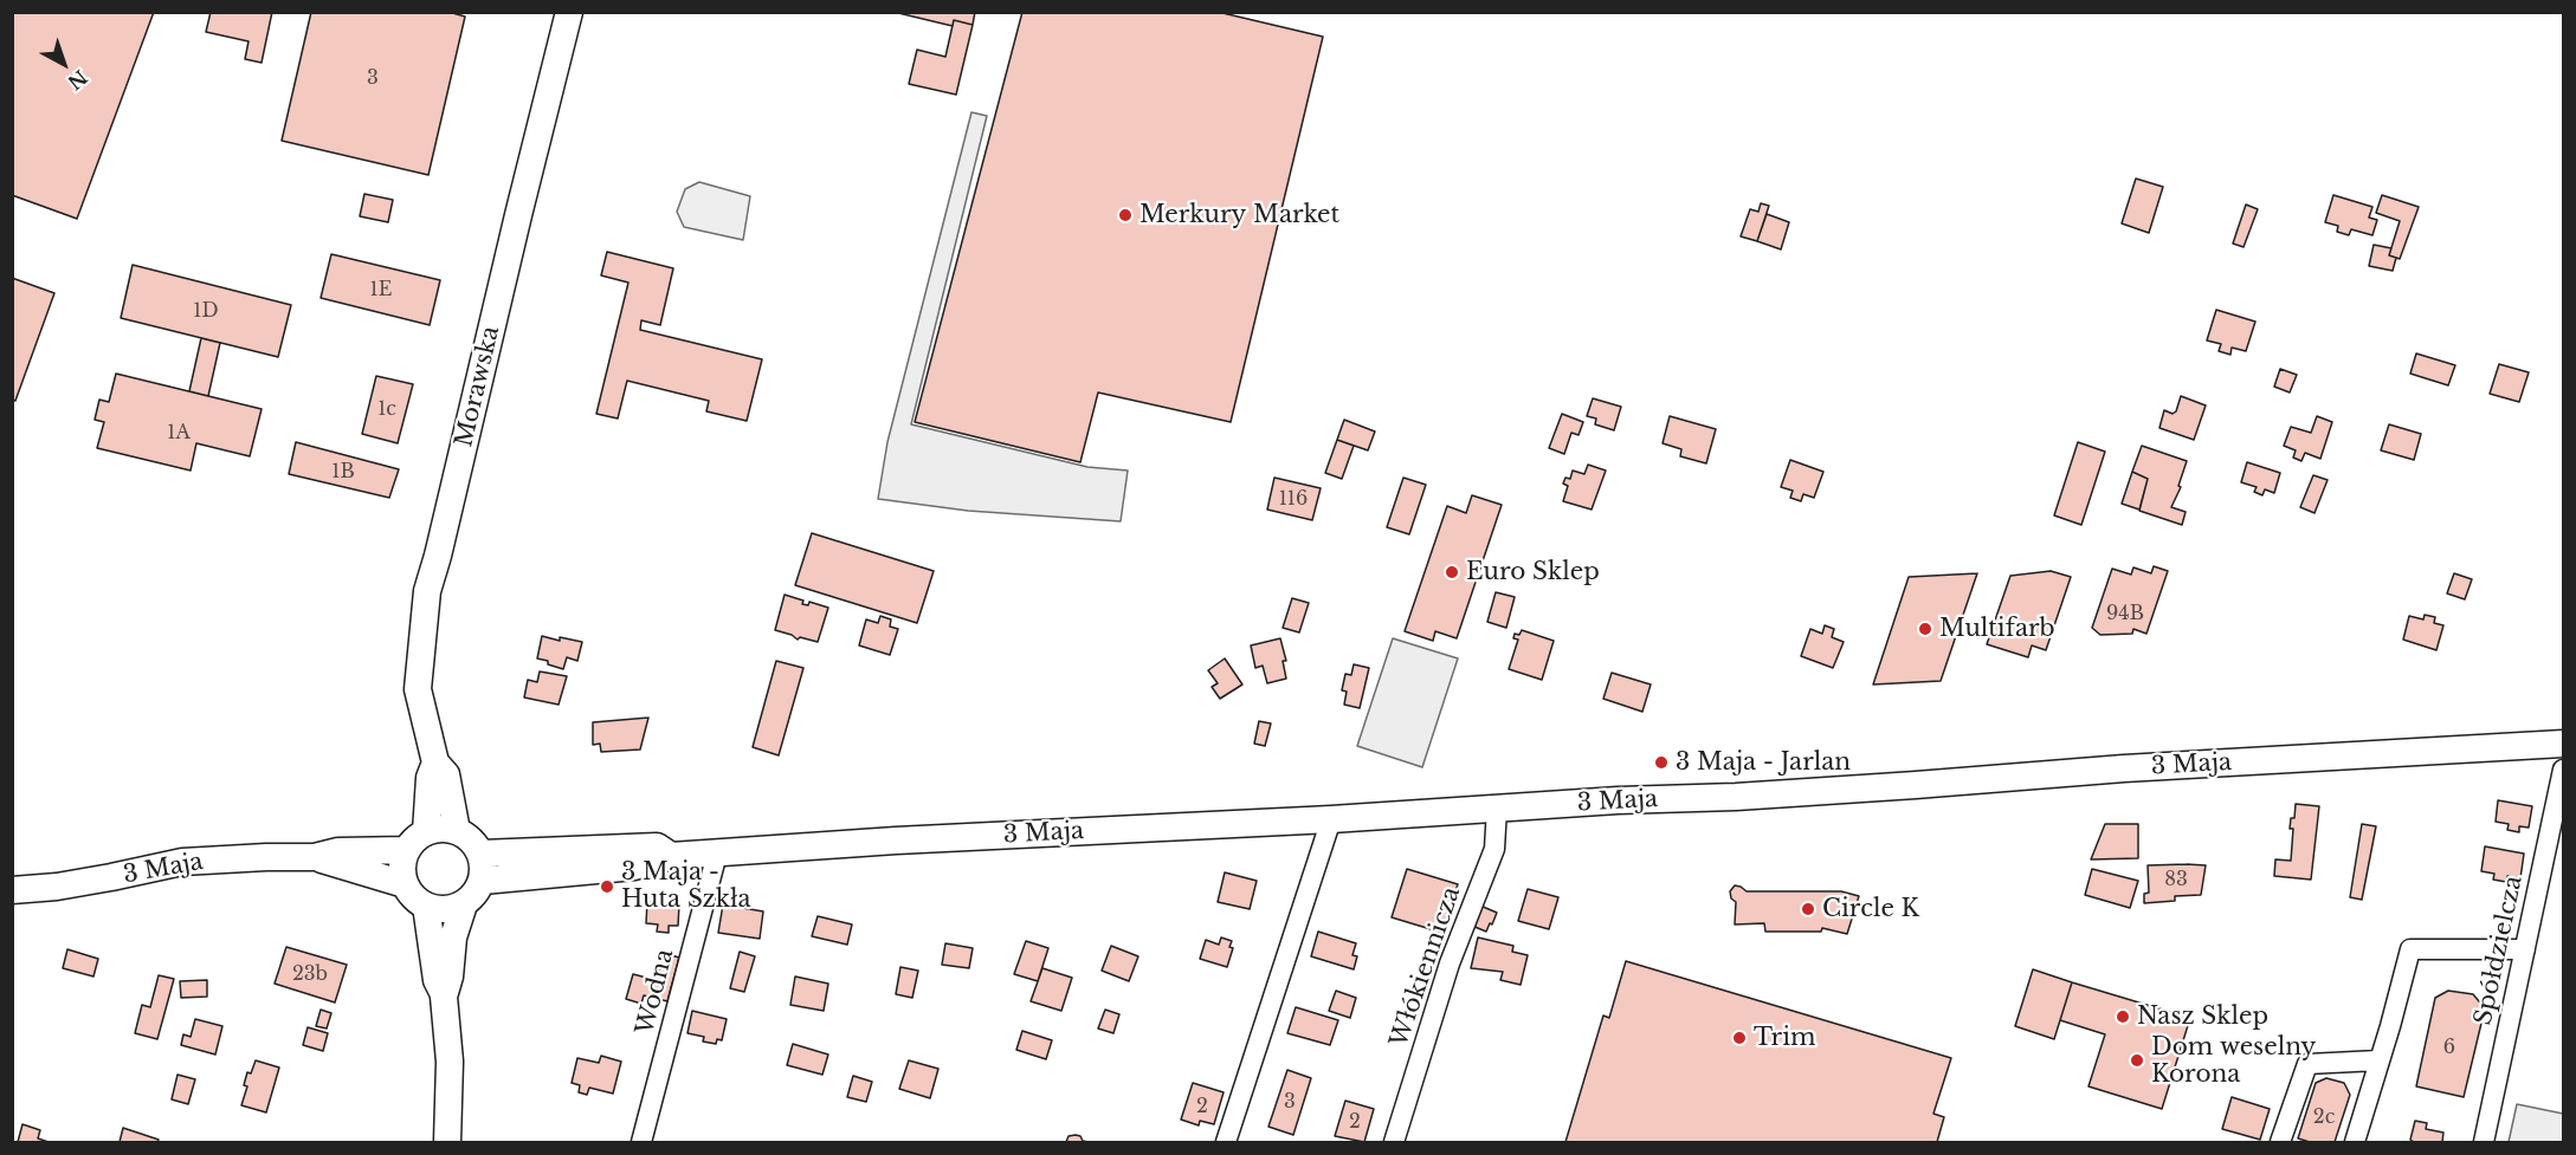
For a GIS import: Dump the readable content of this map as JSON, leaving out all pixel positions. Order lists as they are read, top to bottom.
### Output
{
  "streets": {
    "street": [
      "Morawska",
      "3 Maja",
      "Spółdzielcza",
      "Włókiennicza",
      "Wodna"
    ]
  },
  "crossings": [
    ["Morawska", "3 Maja"],
    ["3 Maja", "Włókiennicza"],
    ["3 Maja", "Wodna"]
  ],
  "places": [
    "Merkury Market",
    "Euro Sklep",
    "Multifarb",
    "3 Maja - Jarlan",
    "3 Maja - Huta Szkła",
    "Circle K",
    "Nasz Sklep",
    "Trim",
    "Dom weselny Korona"
  ],
  "house_numbers": [
    "3",
    "1E",
    "1D",
    "1c",
    "1A",
    "1B",
    "116",
    "94B",
    "83",
    "23b",
    "6",
    "3",
    "2",
    "2c",
    "2"
  ],
  "north": "bottom right"
}
